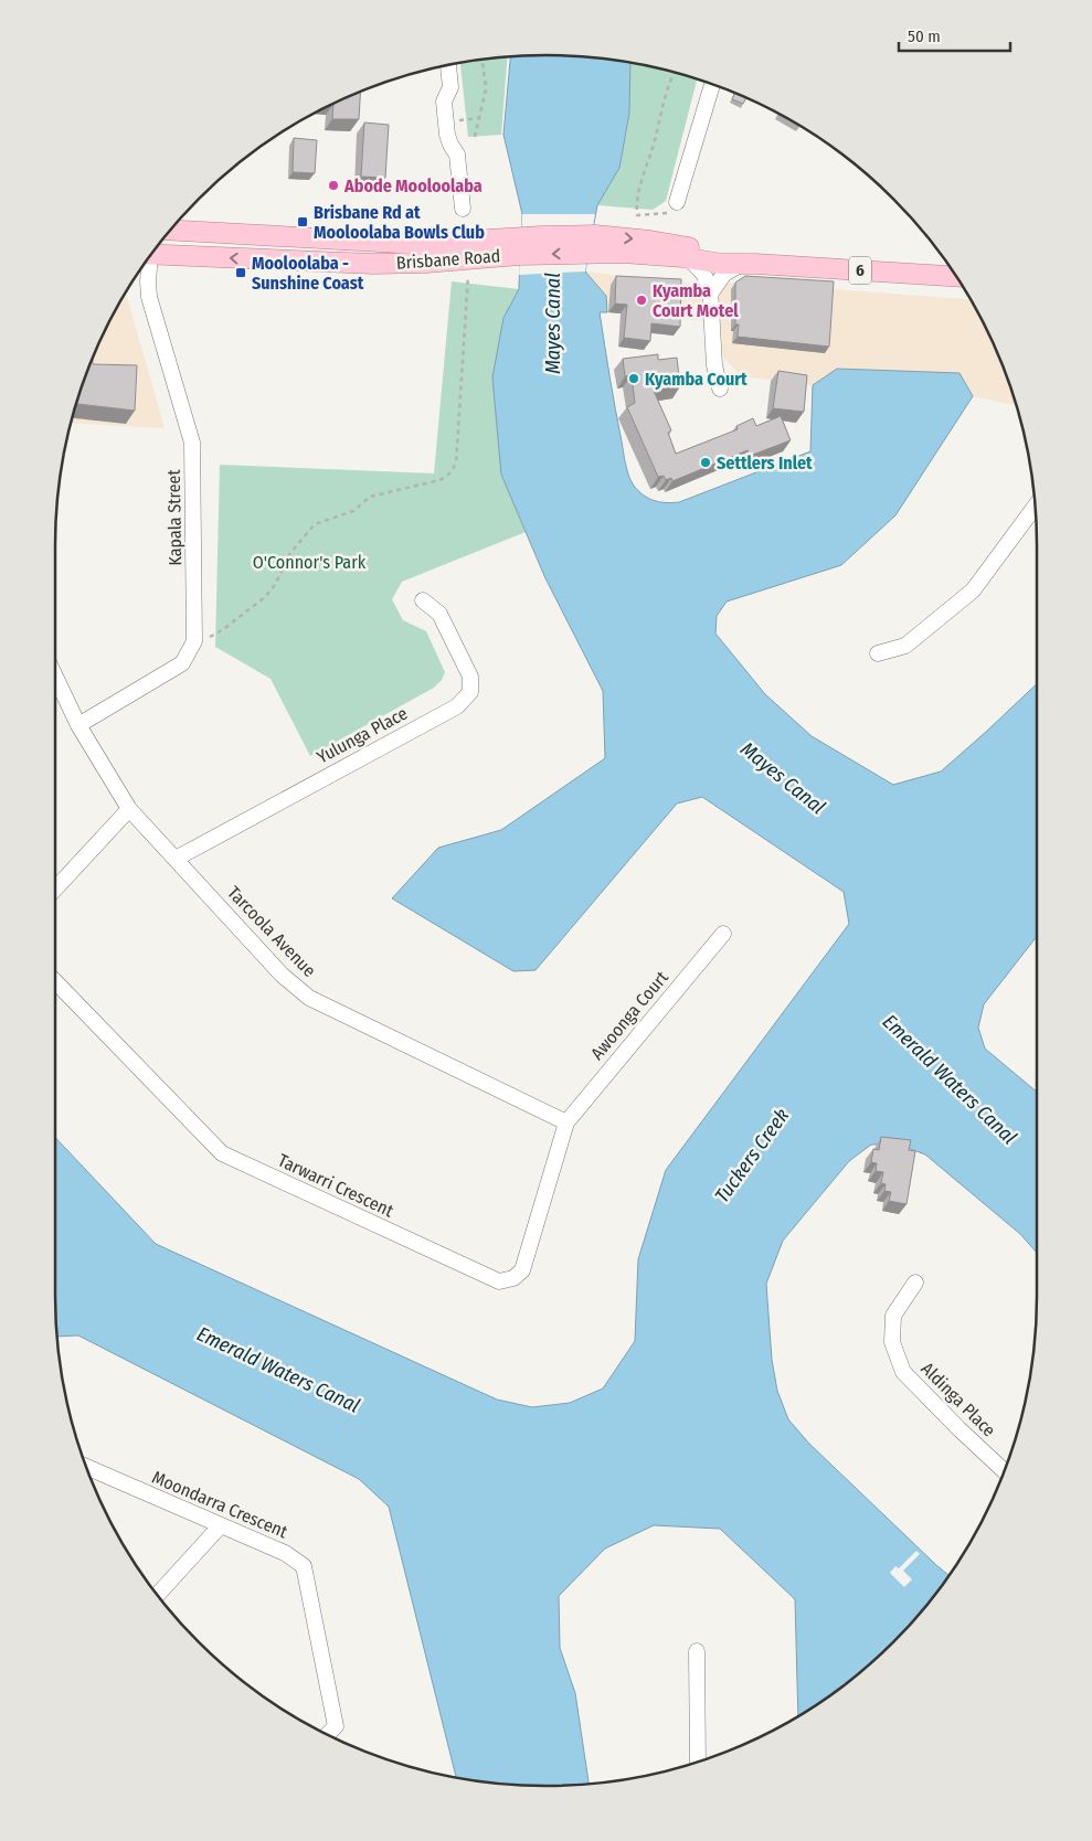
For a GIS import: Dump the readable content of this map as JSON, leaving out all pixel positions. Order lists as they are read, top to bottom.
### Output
{
  "streets": {
    "main road": ["Brisbane Road", "6"],
    "street": [
      "Kapala Street",
      "Yulunga Place",
      "Tarcoola Avenue",
      "Awoonga Court",
      "Tarwarri Crescent",
      "Aldinga Place",
      "Moondarra Crescent"
    ]
  },
  "crossings": [
    ["Yulunga Place", "Tarcoola Avenue"],
    ["Tarcoola Avenue", "Awoonga Court"],
    ["Tarcoola Avenue", "Tarwarri Crescent"],
    ["Awoonga Court", "Tarwarri Crescent"]
  ],
  "water": ["Mayes Canal", "Emerald Waters Canal", "Tuckers Creek"],
  "parks": ["O'Connor's Park"],
  "places": {
    "other": [
      "Abode Mooloolaba",
      "Kyamba Court Motel",
      "Kyamba Court",
      "Settlers Inlet"
    ],
    "transit": ["Brisbane Rd at Mooloolaba Bowls Club", "Mooloolaba - Sunshine Coast"]
  },
  "scale_bar": "50 m"
}
